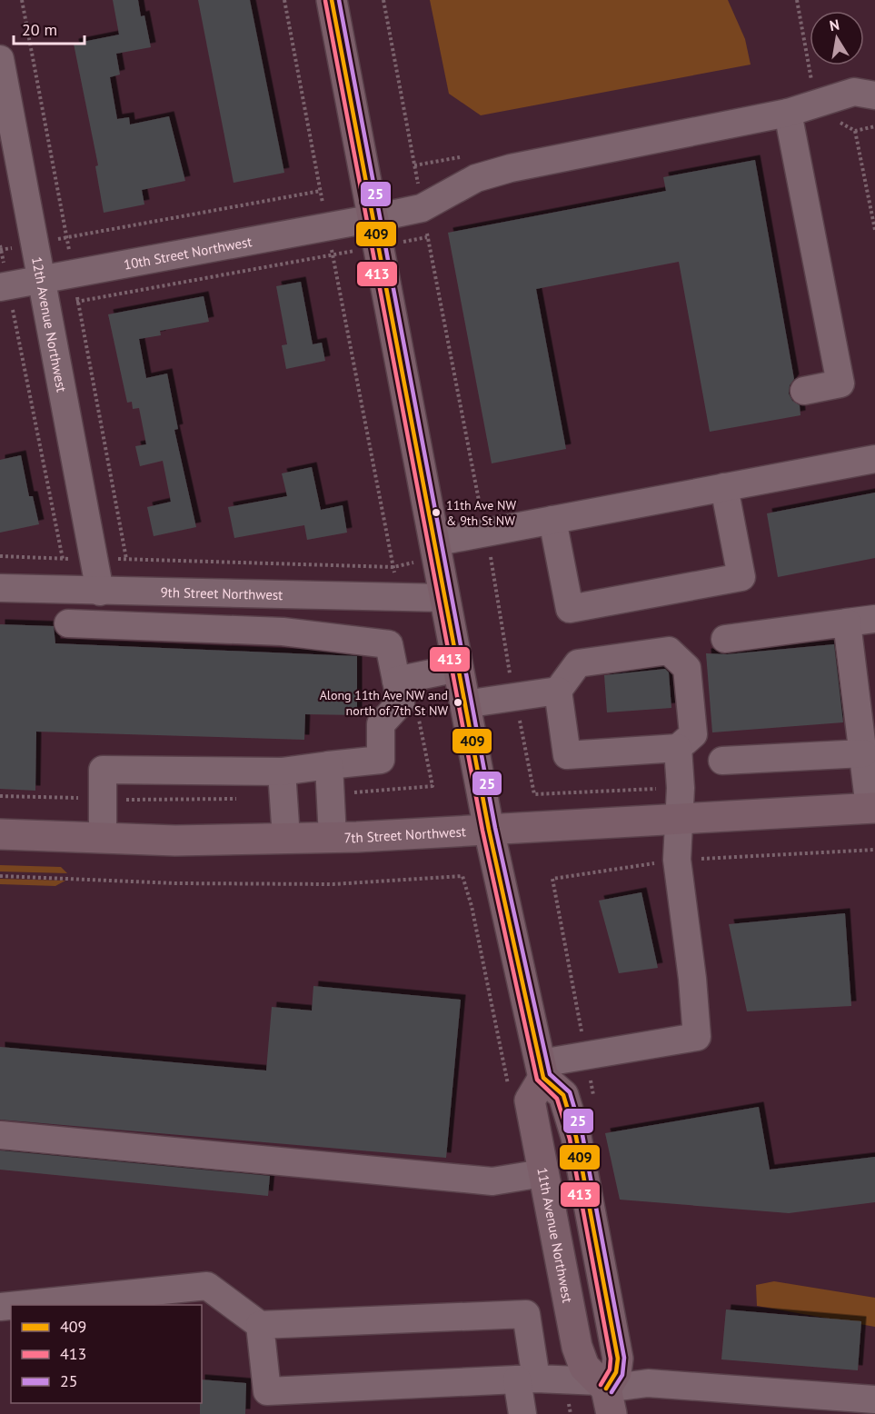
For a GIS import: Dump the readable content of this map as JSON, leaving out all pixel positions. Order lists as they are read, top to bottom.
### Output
{
  "streets": {
    "main road": ["7th Street Northwest", "11th Avenue Northwest"],
    "street": ["10th Street Northwest", "12th Avenue Northwest", "9th Street Northwest"]
  },
  "crossings": [
    ["10th Street Northwest", "12th Avenue Northwest"],
    ["12th Avenue Northwest", "9th Street Northwest"]
  ],
  "places": ["11th Ave NW & 9th St NW", "Along 11th Ave NW and north of 7th St NW"],
  "lines": ["transit line 409", "transit line 25", "transit line 413"],
  "legend": ["409", "413", "25"],
  "scale_bar": "20 m",
  "north": "top"
}
